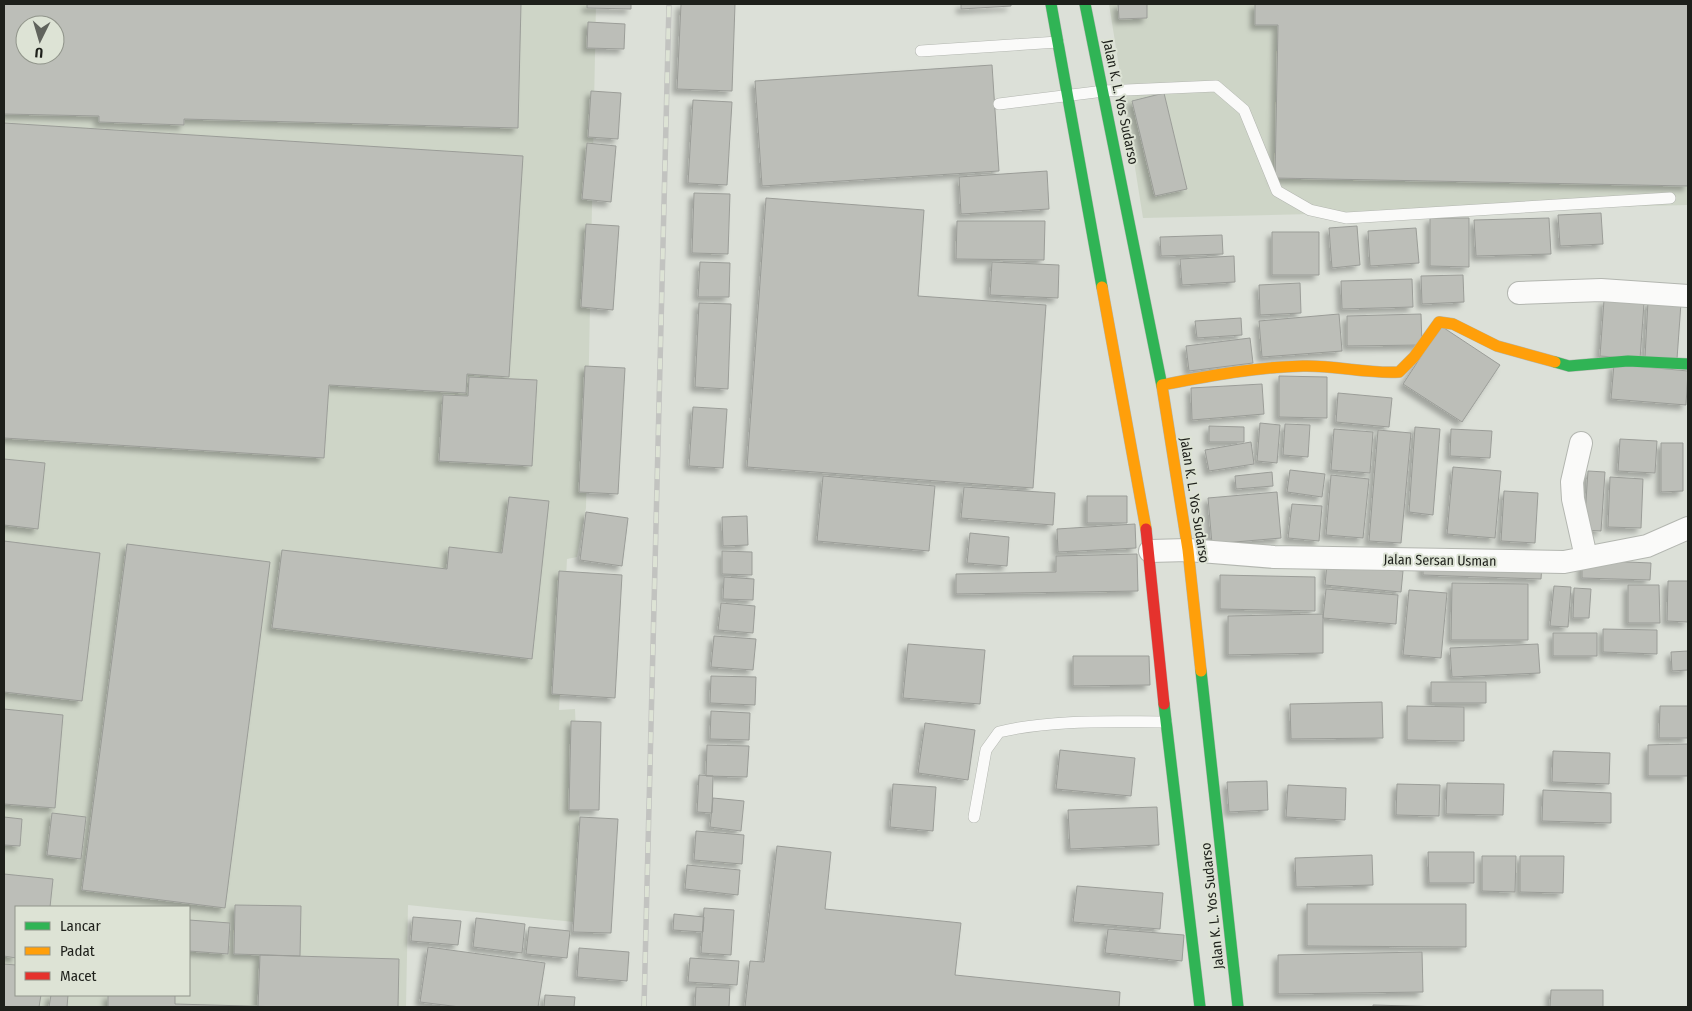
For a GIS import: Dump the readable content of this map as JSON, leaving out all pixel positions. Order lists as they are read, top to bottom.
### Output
{
  "streets": {
    "main road": ["Jalan K. L. Yos Sudarso"],
    "street": ["Jalan Sersan Usman"]
  },
  "crossings": [
    ["Jalan K. L. Yos Sudarso", "Jalan Sersan Usman"]
  ],
  "legend": ["Lancar", "Padat", "Macet"],
  "north": "bottom"
}
